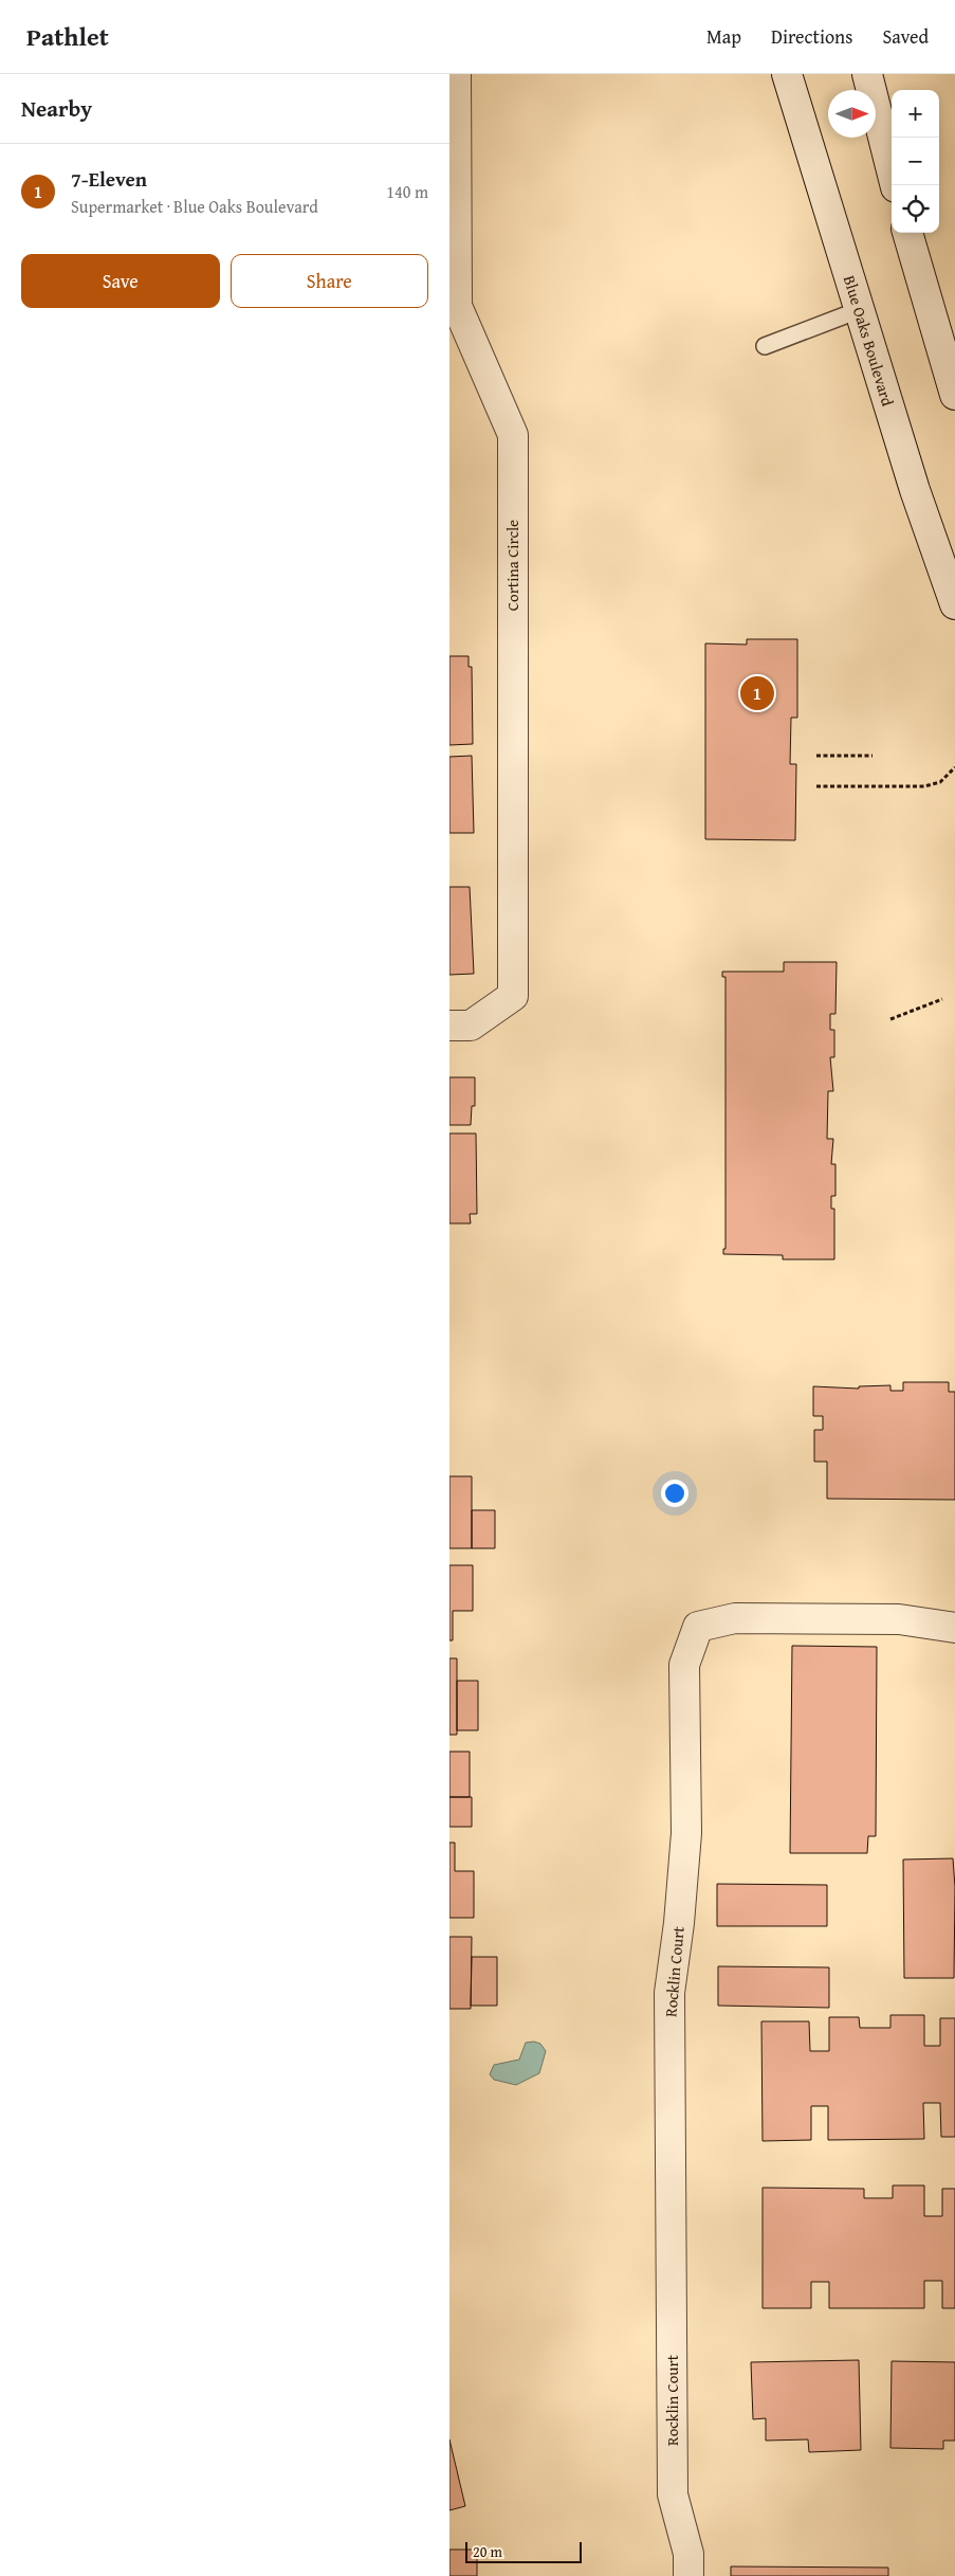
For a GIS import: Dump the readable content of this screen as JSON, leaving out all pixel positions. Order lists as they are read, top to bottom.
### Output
{
  "streets": {
    "street": ["Blue Oaks Boulevard", "Cortina Circle", "Rocklin Court"]
  },
  "scale_bar": "20 m",
  "north": "right",
  "page": {
    "header": "Pathlet",
    "nav": ["Map", "Directions", "Saved"],
    "heading": "Nearby",
    "map_buttons": ["+", "−"],
    "list": [
      {
        "mark": "1",
        "name": "7-Eleven",
        "note": "Supermarket · Blue Oaks Boulevard",
        "value": "140 m"
      }
    ],
    "buttons": ["Save", "Share"],
    "pins": "1",
    "scale": "20 m"
  }
}
